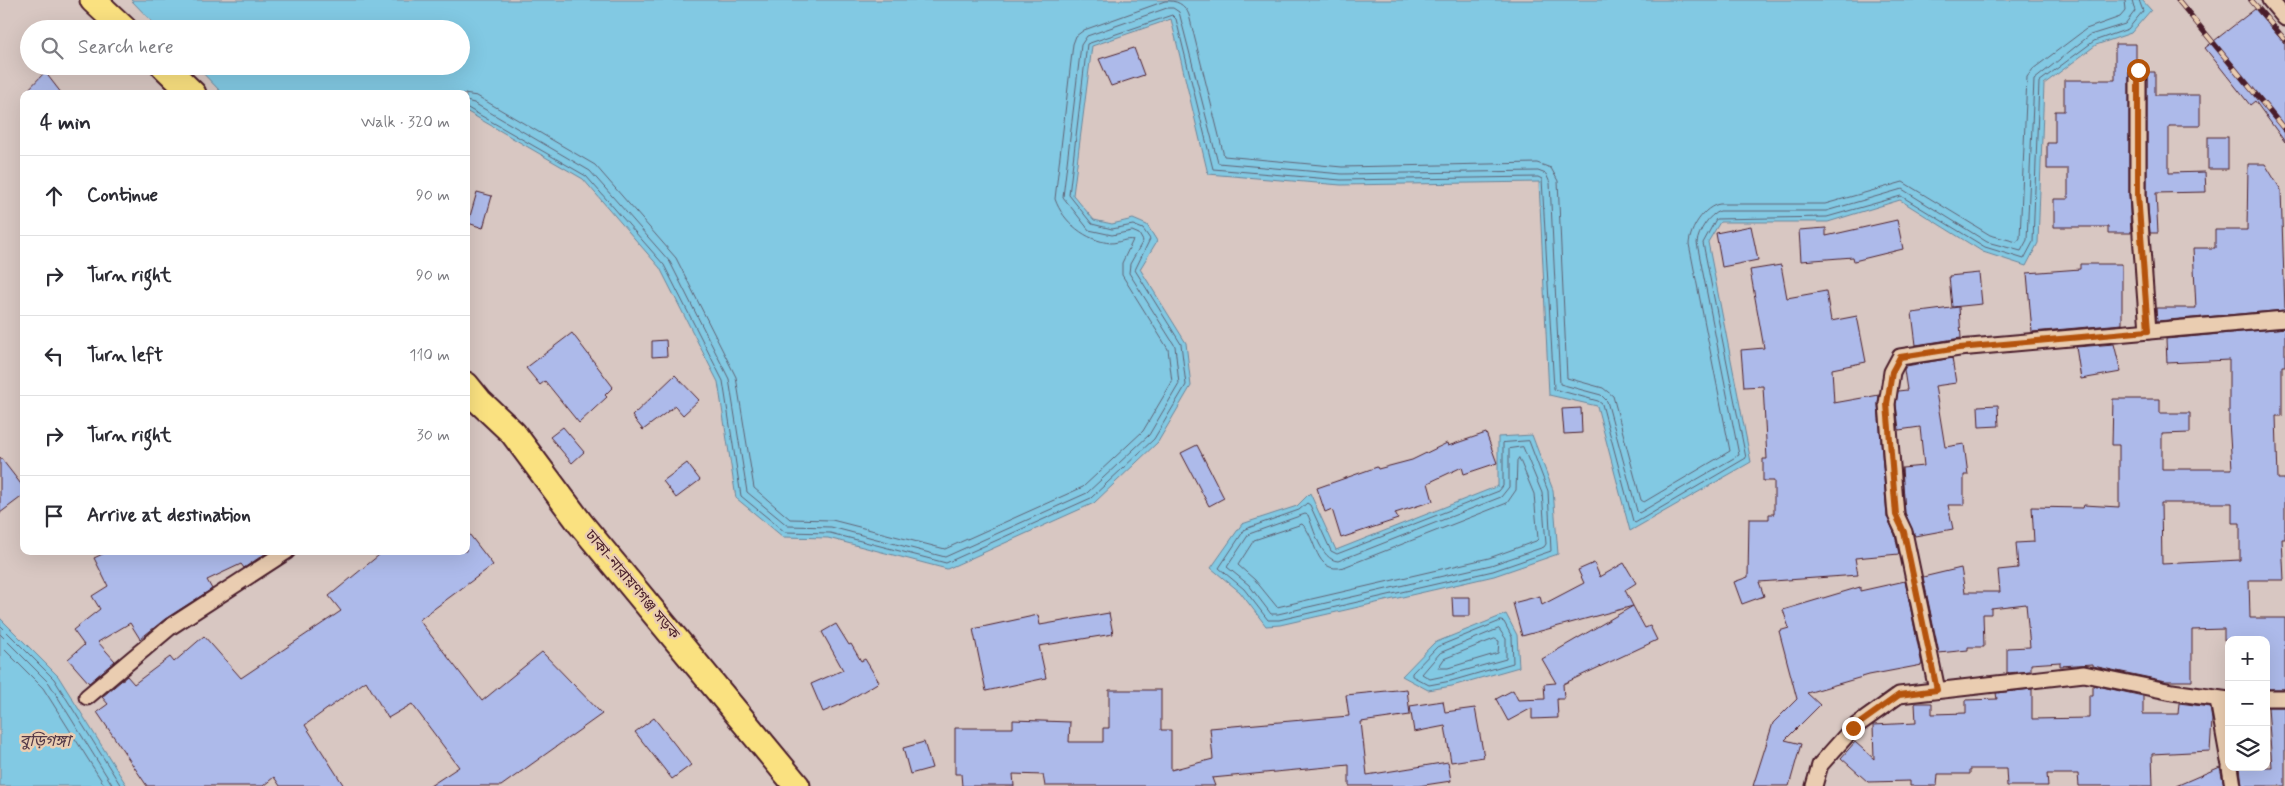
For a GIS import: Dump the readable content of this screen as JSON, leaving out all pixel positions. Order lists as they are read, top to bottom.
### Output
{
  "streets": {
    "highway": ["ঢাকা-নারায়ণগঞ্জ সড়ক"]
  },
  "water": ["বুড়িগঙ্গা"],
  "page": {
    "search": "Search here",
    "heading": ["4 min", "Walk · 320 m"],
    "list": [
      ["Continue", "90 m"],
      ["Turn right", "90 m"],
      ["Turn left", "110 m"],
      ["Turn right", "30 m"],
      "Arrive at destination"
    ],
    "map_buttons": ["+", "−"]
  }
}
